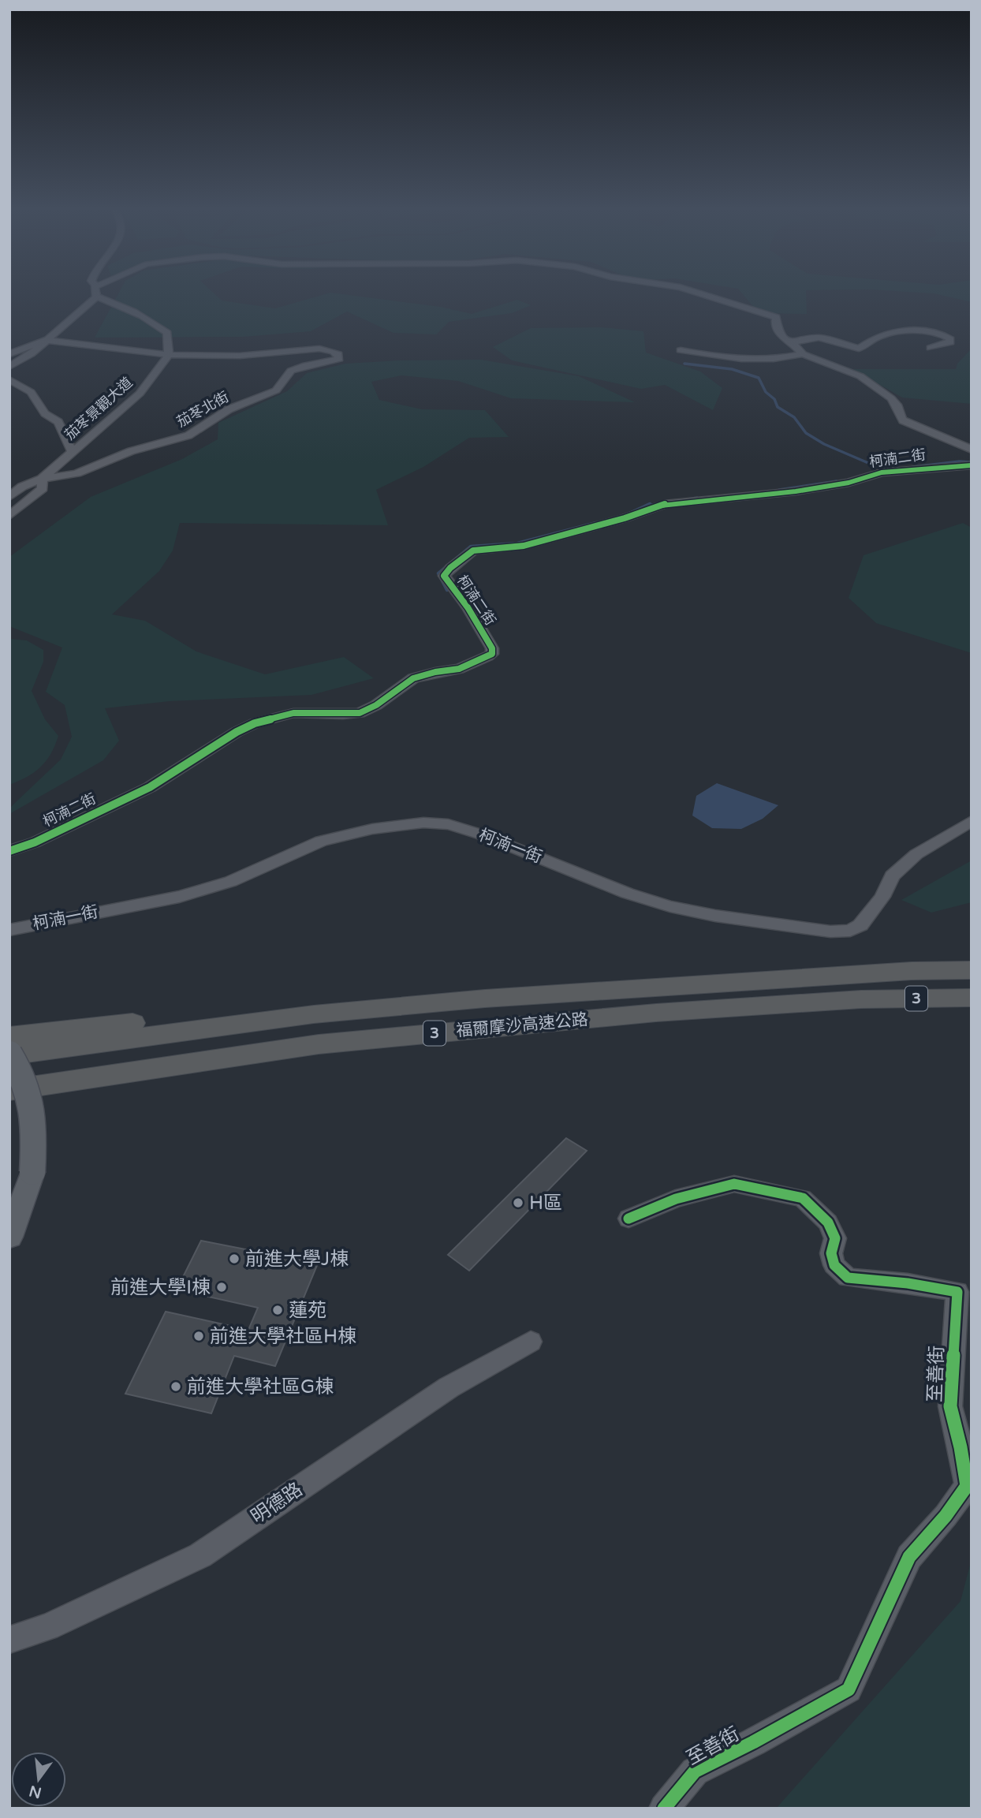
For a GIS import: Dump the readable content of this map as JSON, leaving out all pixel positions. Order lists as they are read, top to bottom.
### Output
{
  "streets": {
    "highway": ["3", "福爾摩沙高速公路"],
    "street": [
      "茄苳景觀大道",
      "茄苳北街",
      "柯湳二街",
      "柯湳一街",
      "至善街",
      "明德路"
    ]
  },
  "crossings": [
    ["茄苳景觀大道", "茄苳北街"]
  ],
  "places": [
    "H區",
    "前進大學J棟",
    "前進大學I棟",
    "蓮苑",
    "前進大學社區H棟",
    "前進大學社區G棟"
  ],
  "north": "bottom"
}
